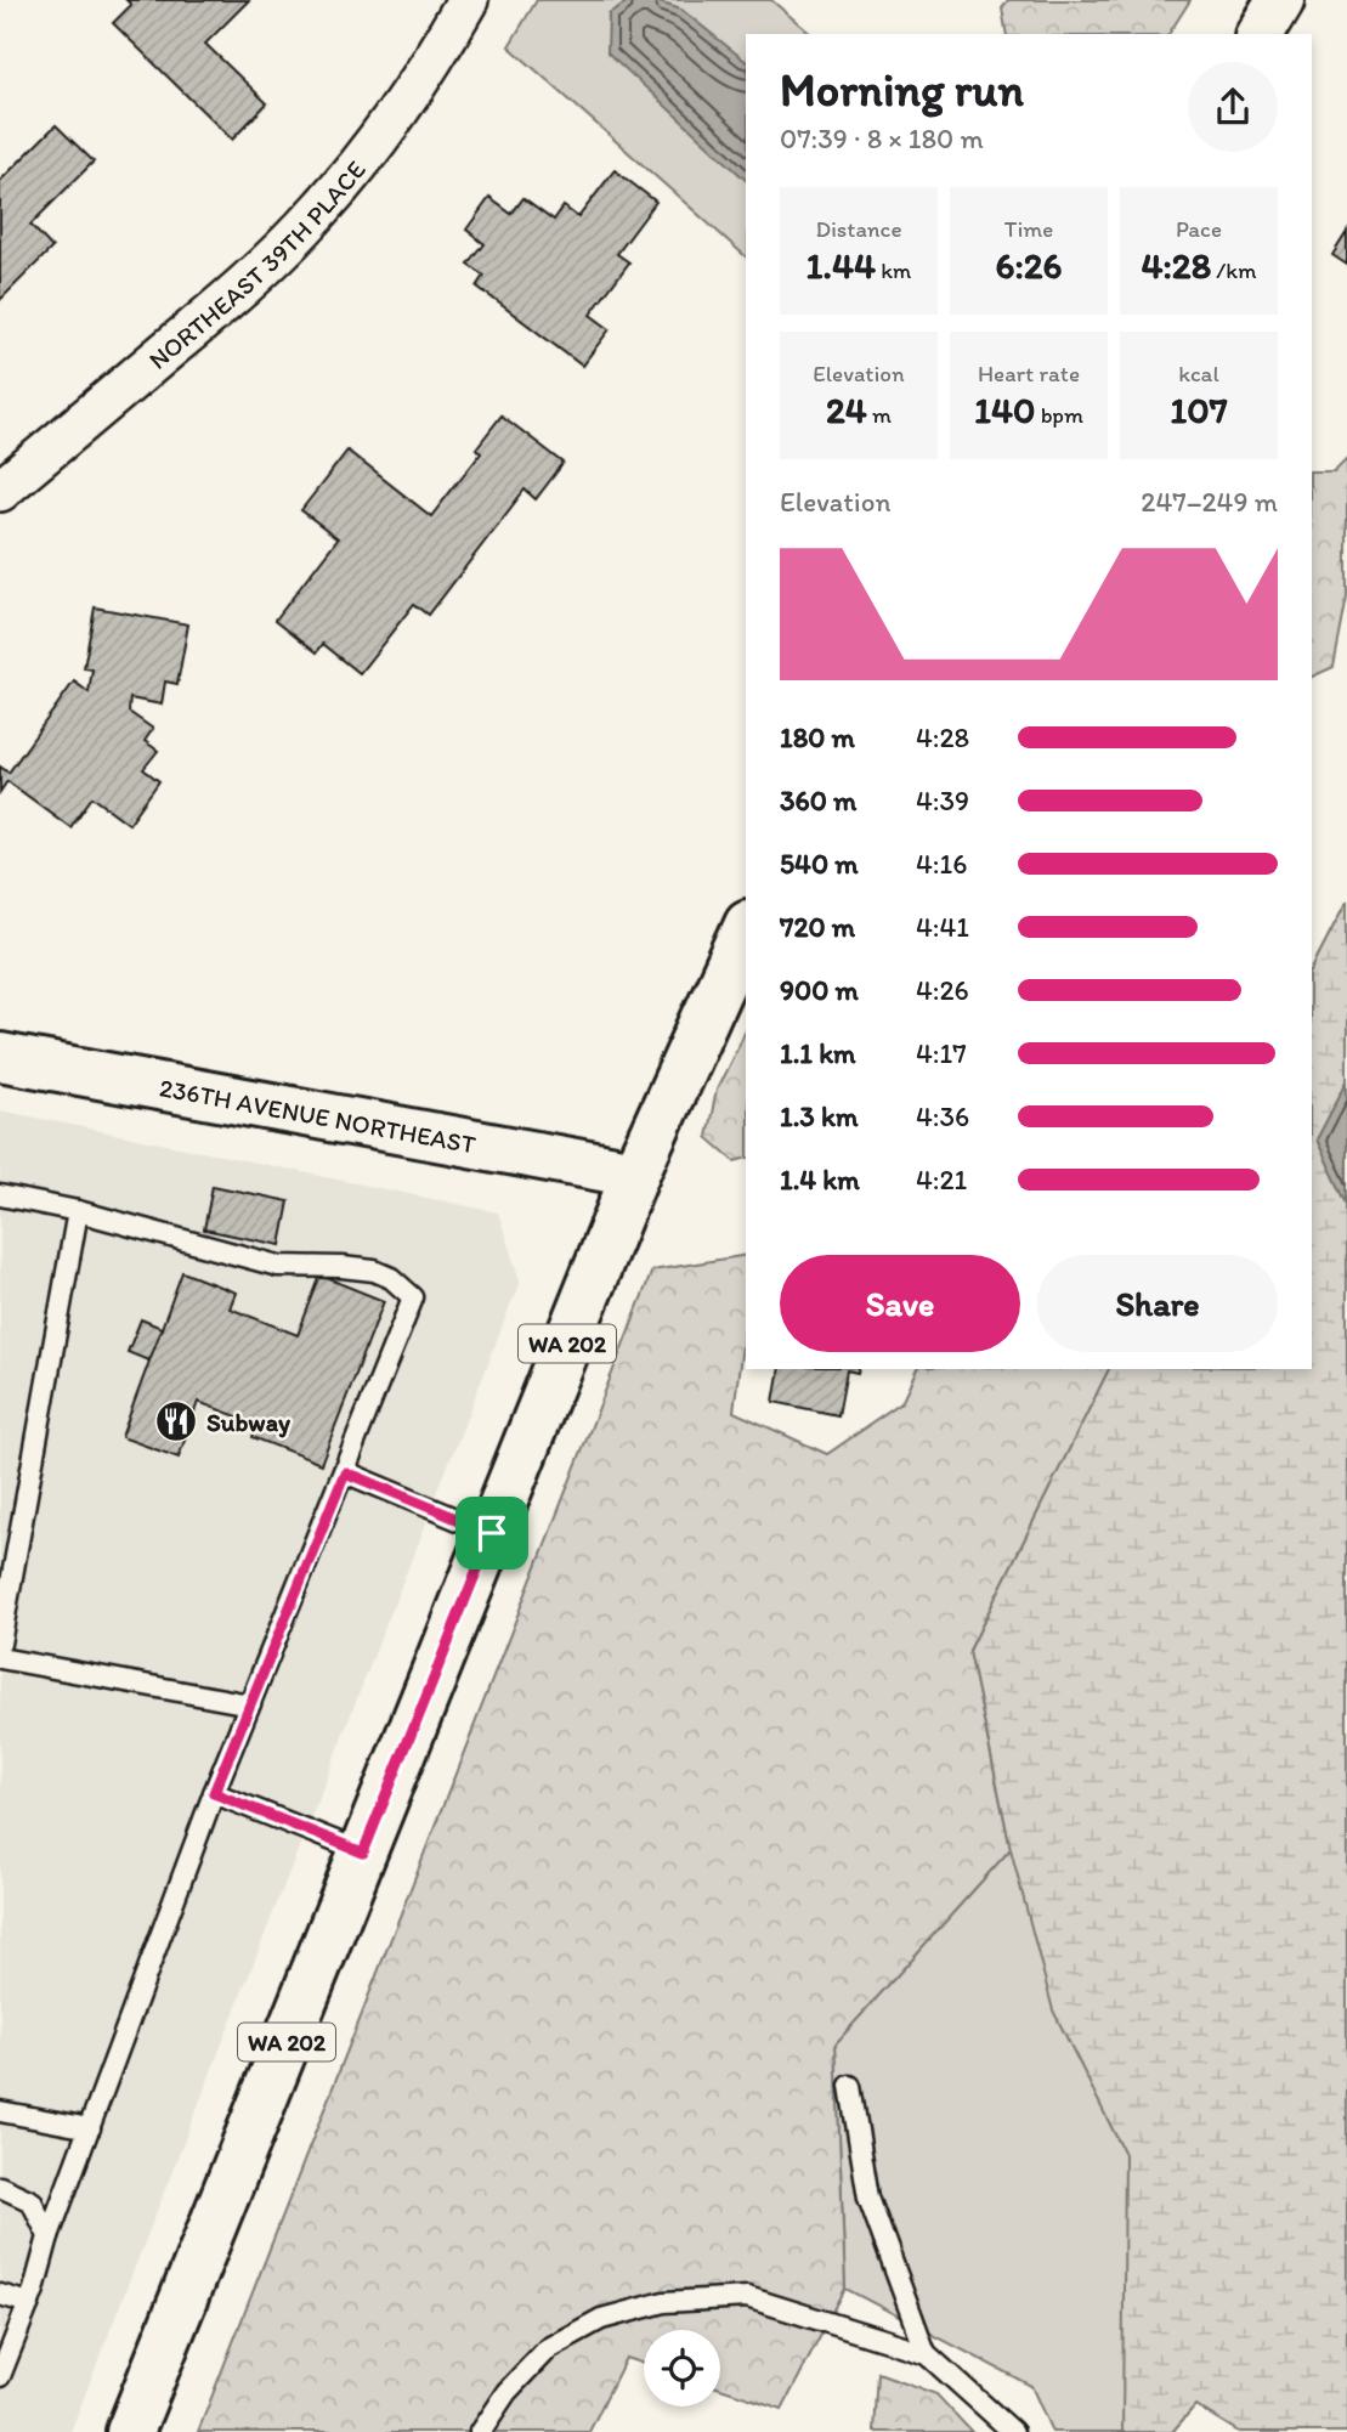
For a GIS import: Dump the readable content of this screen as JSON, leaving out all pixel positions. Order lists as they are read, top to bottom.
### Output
{
  "streets": {
    "main road": ["236TH AVENUE NORTHEAST", "WA 202"],
    "street": ["NORTHEAST 39TH PLACE"]
  },
  "crossings": [
    ["236TH AVENUE NORTHEAST", "WA 202"]
  ],
  "places": {
    "restaurant": ["Subway"]
  },
  "page": {
    "heading": ["Morning run", "07:39 · 8 × 180 m"],
    "stats": [
      ["Distance", "1.44 km"],
      ["Time", "6:26"],
      ["Pace", "4:28 /km"],
      ["Elevation", "24 m"],
      ["Heart rate", "140 bpm"],
      ["kcal", "107"]
    ],
    "chart": ["Elevation", "247–249 m"],
    "list": [
      {
        "name": "180 m",
        "note": "4:28"
      },
      {
        "name": "360 m",
        "note": "4:39"
      },
      {
        "name": "540 m",
        "note": "4:16"
      },
      {
        "name": "720 m",
        "note": "4:41"
      },
      {
        "name": "900 m",
        "note": "4:26"
      },
      {
        "name": "1.1 km",
        "note": "4:17"
      },
      {
        "name": "1.3 km",
        "note": "4:36"
      },
      {
        "name": "1.4 km",
        "note": "4:21"
      }
    ],
    "buttons": ["Save", "Share"]
  }
}
